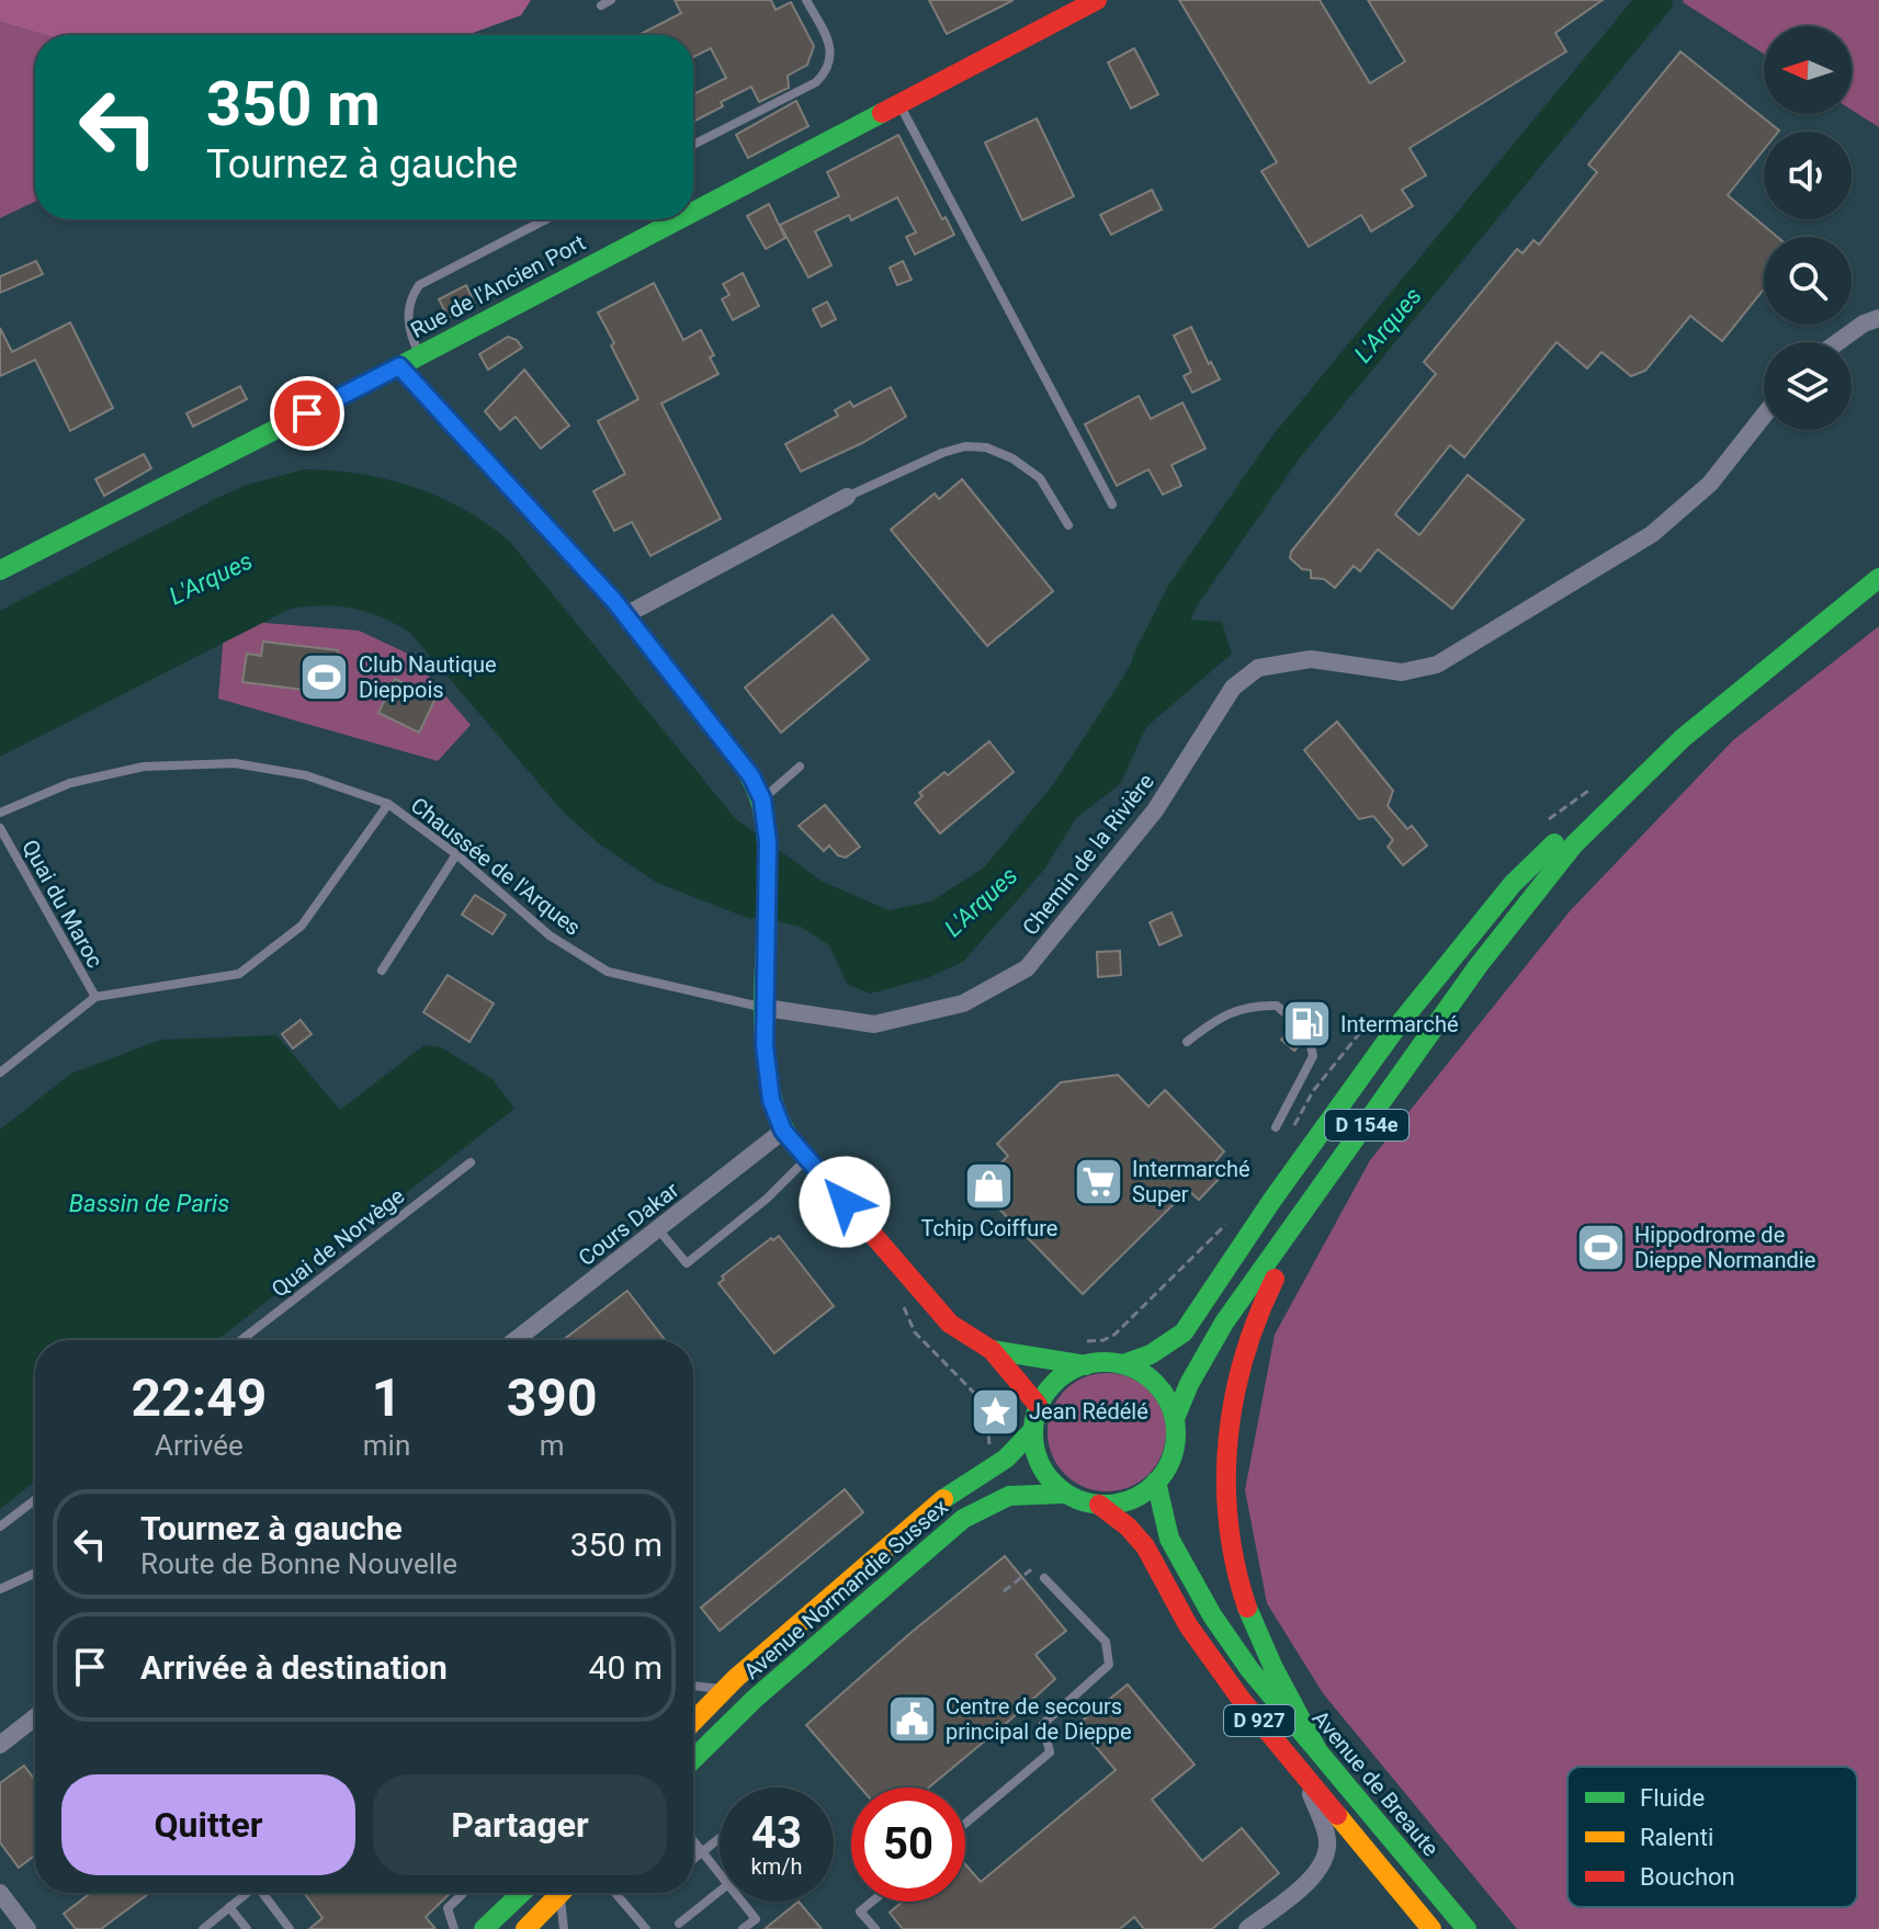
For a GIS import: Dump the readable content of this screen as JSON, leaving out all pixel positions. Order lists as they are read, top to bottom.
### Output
{
  "streets": {
    "main road": [
      "Rue de l'Ancien Port",
      "D 154e",
      "Avenue Normandie Sussex",
      "D 927",
      "Avenue de Breaute"
    ],
    "street": ["Chemin de la Rivière", "Cours Dakar"],
    "lane": ["Chaussée de l'Arques", "Quai du Maroc", "Quai de Norvège"]
  },
  "crossings": [
    ["Chemin de la Rivière", "Chaussée de l'Arques"],
    ["Chaussée de l'Arques", "Quai du Maroc"],
    ["D 154e", "Avenue Normandie Sussex"],
    ["D 154e", "D 927"],
    ["D 154e", "Avenue de Breaute"],
    ["Avenue Normandie Sussex", "D 927"],
    ["Avenue Normandie Sussex", "Avenue de Breaute"],
    ["D 927", "Avenue de Breaute"]
  ],
  "water": ["L'Arques", "Bassin de Paris"],
  "places": {
    "sports": ["Club Nautique Dieppois", "Hippodrome de Dieppe Normandie"],
    "fuel station": ["Intermarché"],
    "supermarket": ["Intermarché Super"],
    "shop": ["Tchip Coiffure"],
    "place": ["Jean Rédélé"],
    "public building": ["Centre de secours principal de Dieppe"]
  },
  "legend": ["Fluide", "Ralenti", "Bouchon"],
  "north": "left",
  "page": {
    "turn": ["350 m", "Tournez à gauche"],
    "eta": [
      "22:49",
      "Arrivée",
      "1",
      "min",
      "390",
      "m"
    ],
    "list": [
      {
        "name": "Tournez à gauche",
        "note": "Route de Bonne Nouvelle",
        "value": "350 m"
      },
      {
        "name": "Arrivée à destination",
        "value": "40 m"
      }
    ],
    "buttons": ["Quitter", "Partager"],
    "speed": "43 km/h",
    "limit": "50"
  }
}
